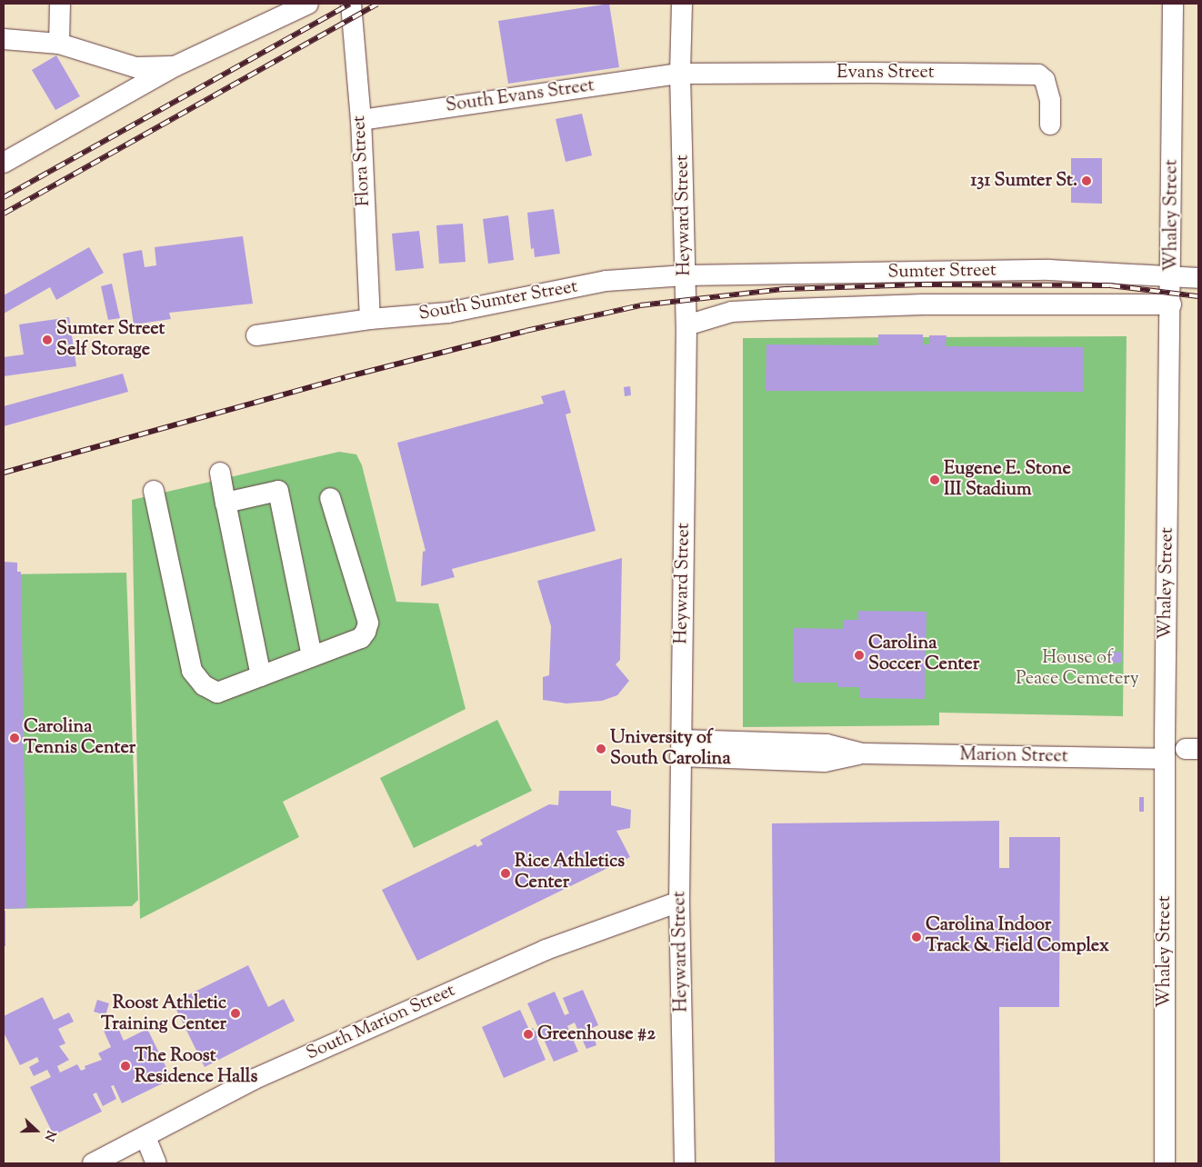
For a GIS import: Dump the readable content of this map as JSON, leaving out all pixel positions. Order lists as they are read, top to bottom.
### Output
{
  "streets": {
    "street": [
      "Evans Street",
      "South Evans Street",
      "Flora Street",
      "Heyward Street",
      "Whaley Street",
      "Sumter Street",
      "South Sumter Street",
      "Marion Street",
      "South Marion Street"
    ]
  },
  "crossings": [
    ["Evans Street", "South Evans Street"],
    ["Evans Street", "Heyward Street"],
    ["South Evans Street", "Flora Street"],
    ["South Evans Street", "Heyward Street"],
    ["Flora Street", "South Sumter Street"],
    ["Heyward Street", "Sumter Street"],
    ["Heyward Street", "South Sumter Street"],
    ["Heyward Street", "Marion Street"],
    ["Heyward Street", "South Marion Street"],
    ["Whaley Street", "Sumter Street"],
    ["Whaley Street", "Marion Street"],
    ["Sumter Street", "South Sumter Street"]
  ],
  "parks": ["House of Peace Cemetery"],
  "places": [
    "131 Sumter St.",
    "Sumter Street Self Storage",
    "Eugene E. Stone III Stadium",
    "Carolina Soccer Center",
    "Carolina Tennis Center",
    "University of South Carolina",
    "Rice Athletics Center",
    "Carolina Indoor Track & Field Complex",
    "Roost Athletic Training Center",
    "Greenhouse #2",
    "The Roost Residence Halls"
  ],
  "north": "right"
}
